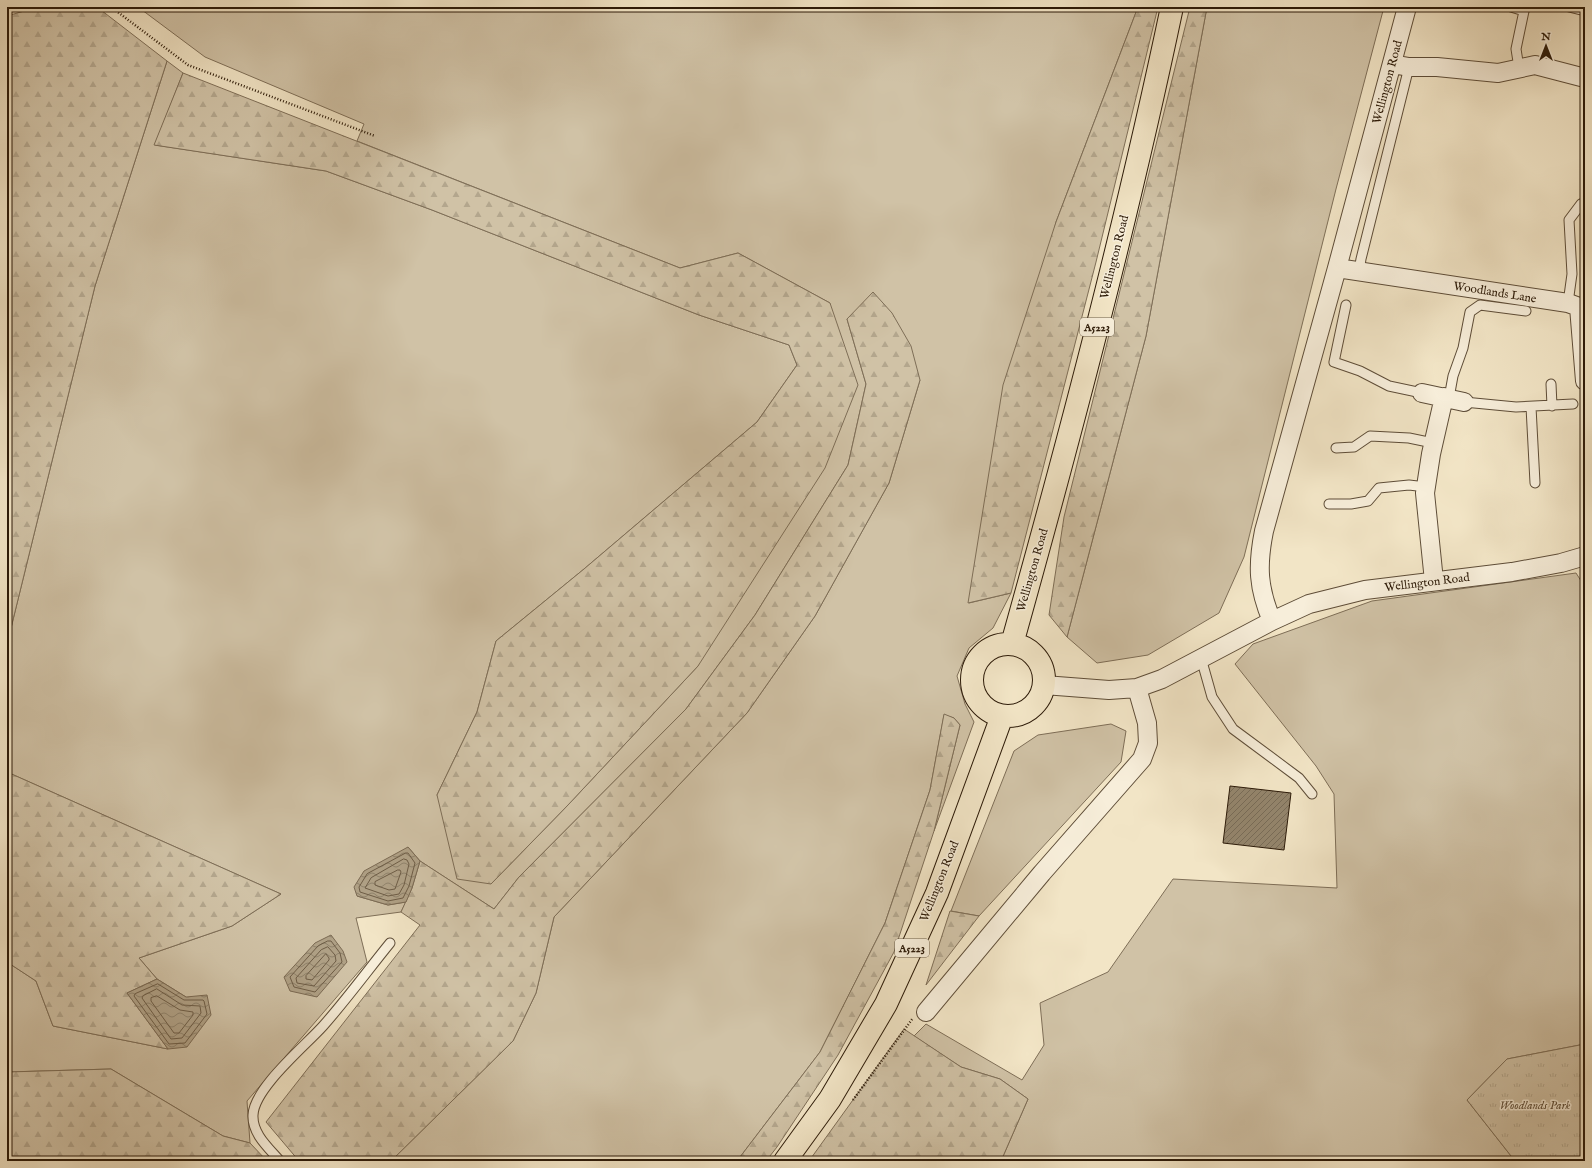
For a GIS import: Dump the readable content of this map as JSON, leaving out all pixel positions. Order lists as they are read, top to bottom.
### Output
{
  "streets": {
    "main road": ["Wellington Road", "A5223"],
    "street": ["Woodlands Lane"]
  },
  "crossings": [
    ["Wellington Road", "Woodlands Lane"]
  ],
  "parks": ["Woodlands Park"],
  "north": "top"
}
